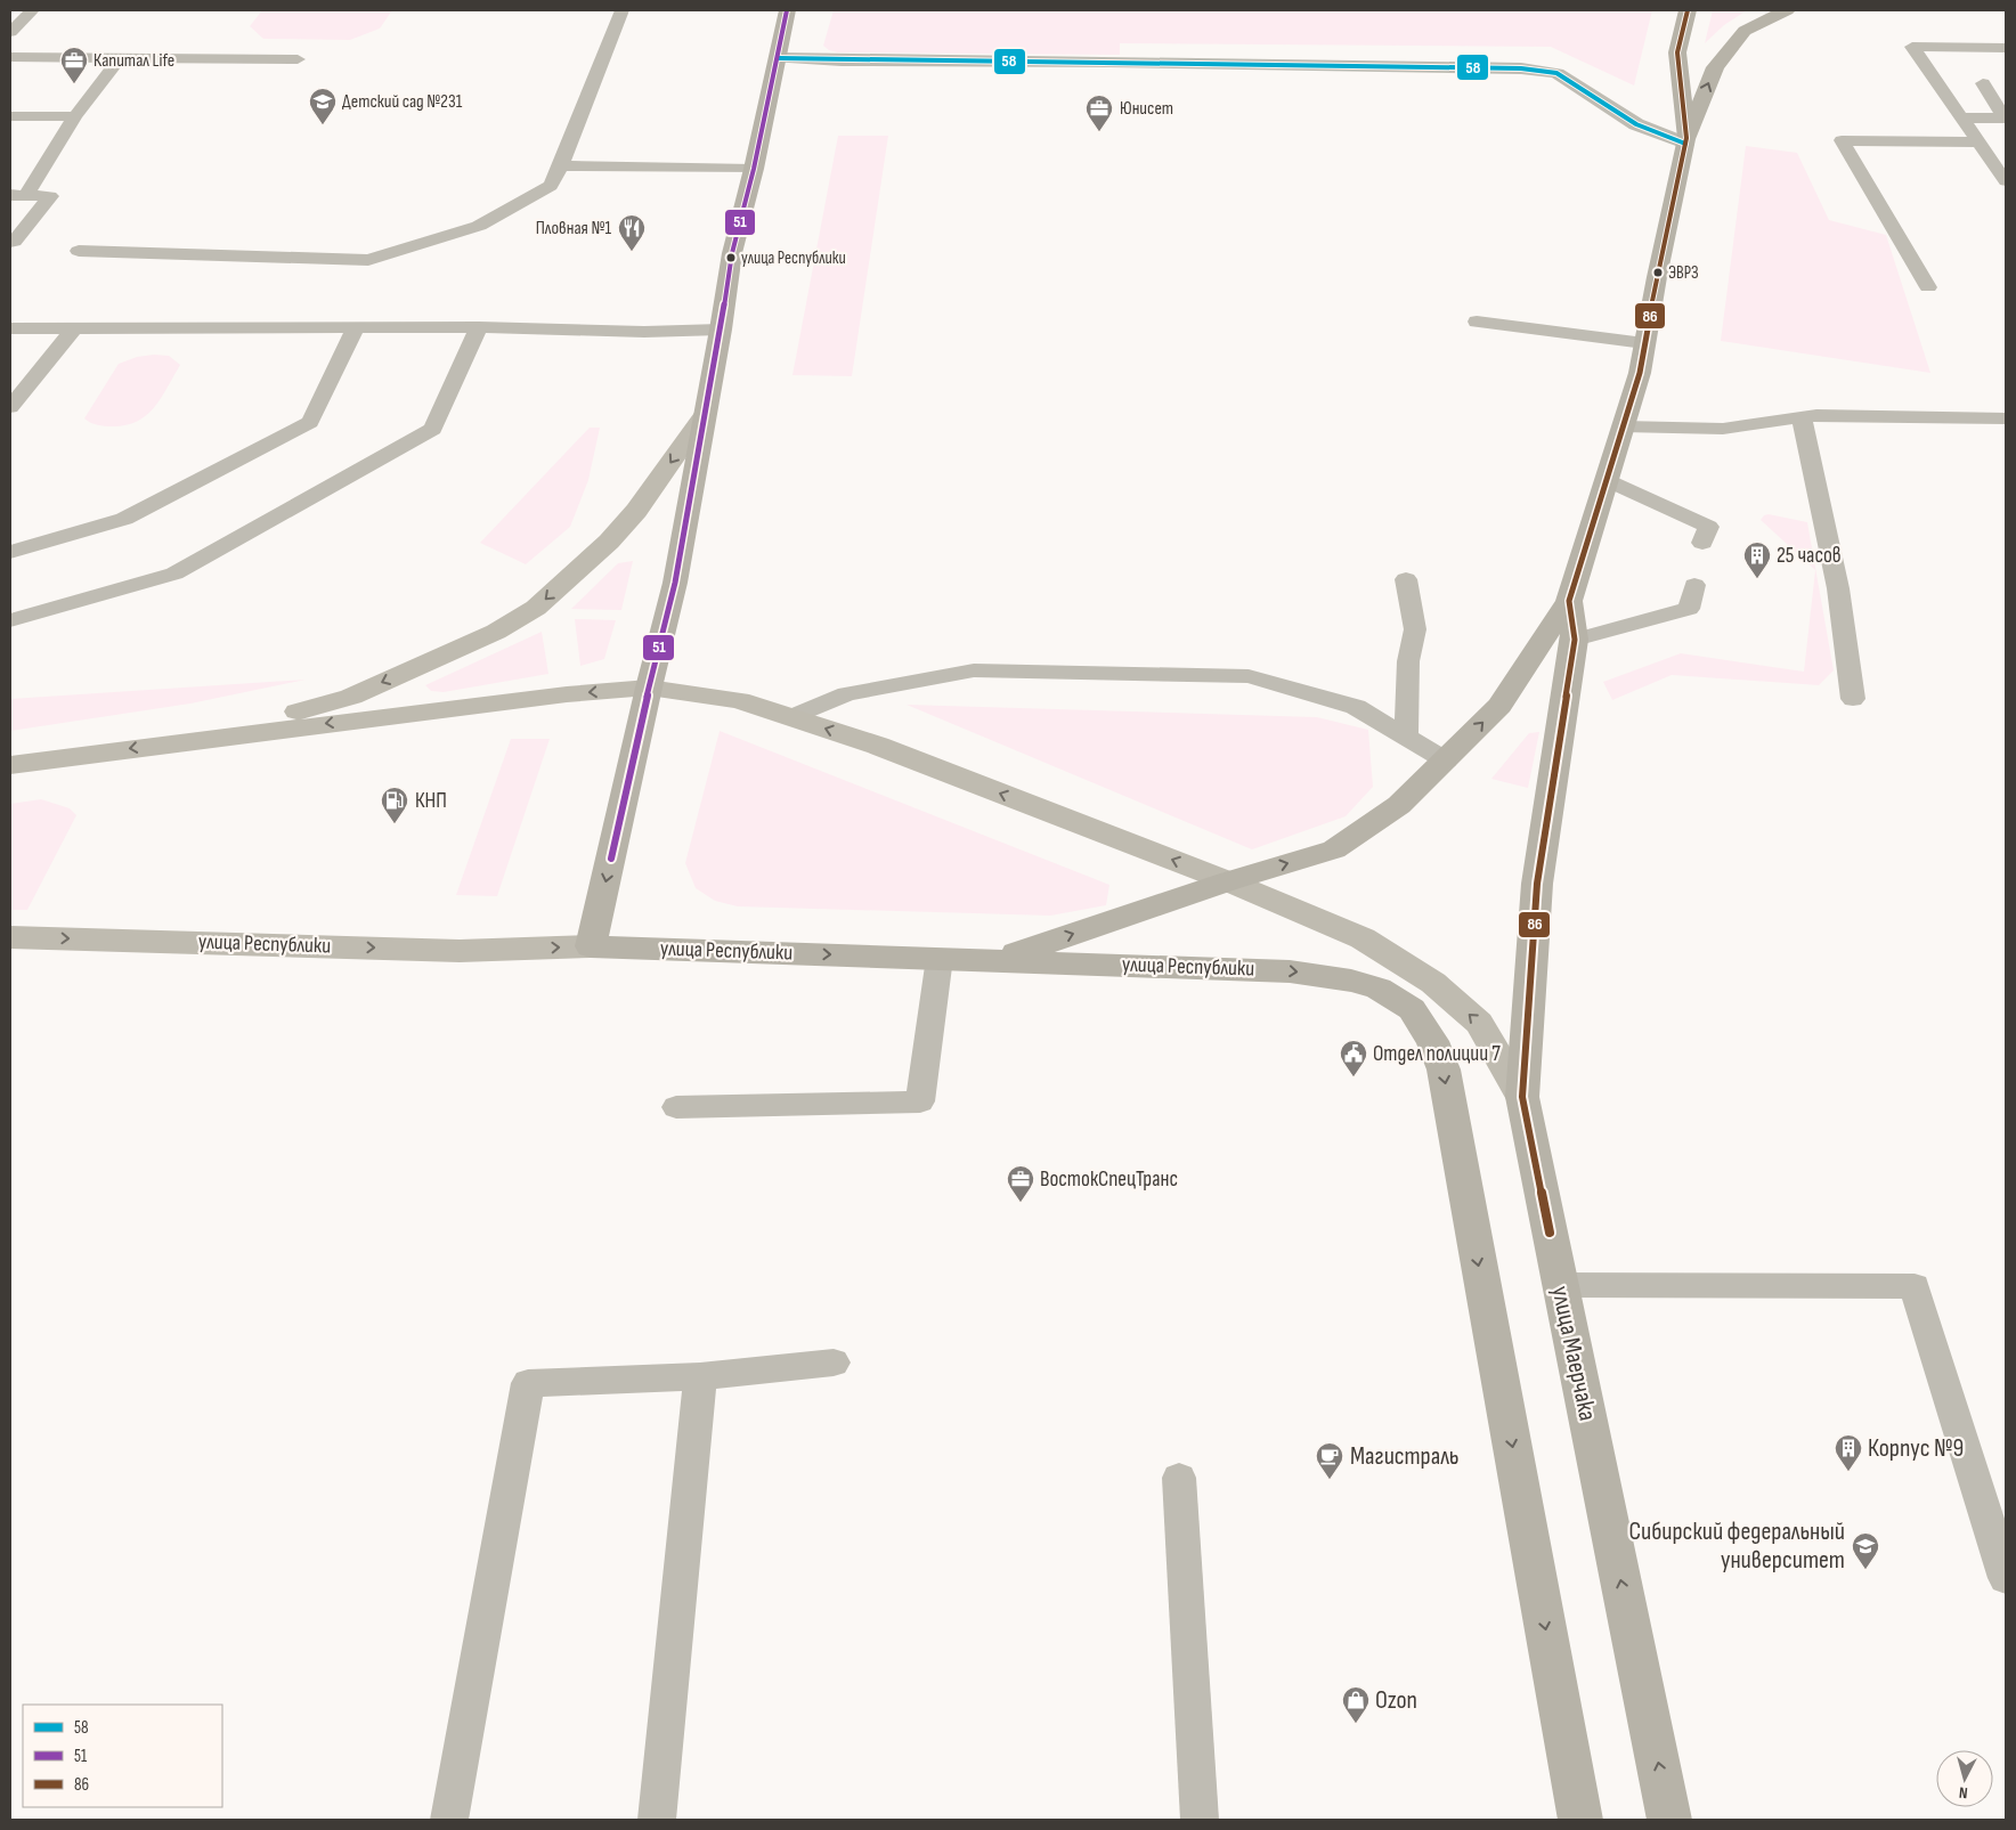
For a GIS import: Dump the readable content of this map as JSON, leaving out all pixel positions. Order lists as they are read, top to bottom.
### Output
{
  "streets": {
    "main road": ["улица Республики", "улица Маерчака"]
  },
  "one_way": ["улица Маерчака"],
  "places": {
    "office": ["Капитал Life", "Юнисет", "ВостокСпецТранс"],
    "school or university": ["Детский сад №231", "Сибирский федеральный университет"],
    "restaurant": ["Пловная №1"],
    "other": ["улица Республики", "ЭВРЗ"],
    "building": ["25 часов", "Корпус №9"],
    "fuel station": ["КНП"],
    "public building": ["Отдел полиции 7"],
    "cafe": ["Магистраль"],
    "shop": ["Ozon"]
  },
  "lines": ["transit line 51", "transit line 86", "transit line 58"],
  "legend": ["58", "51", "86"],
  "north": "bottom"
}
